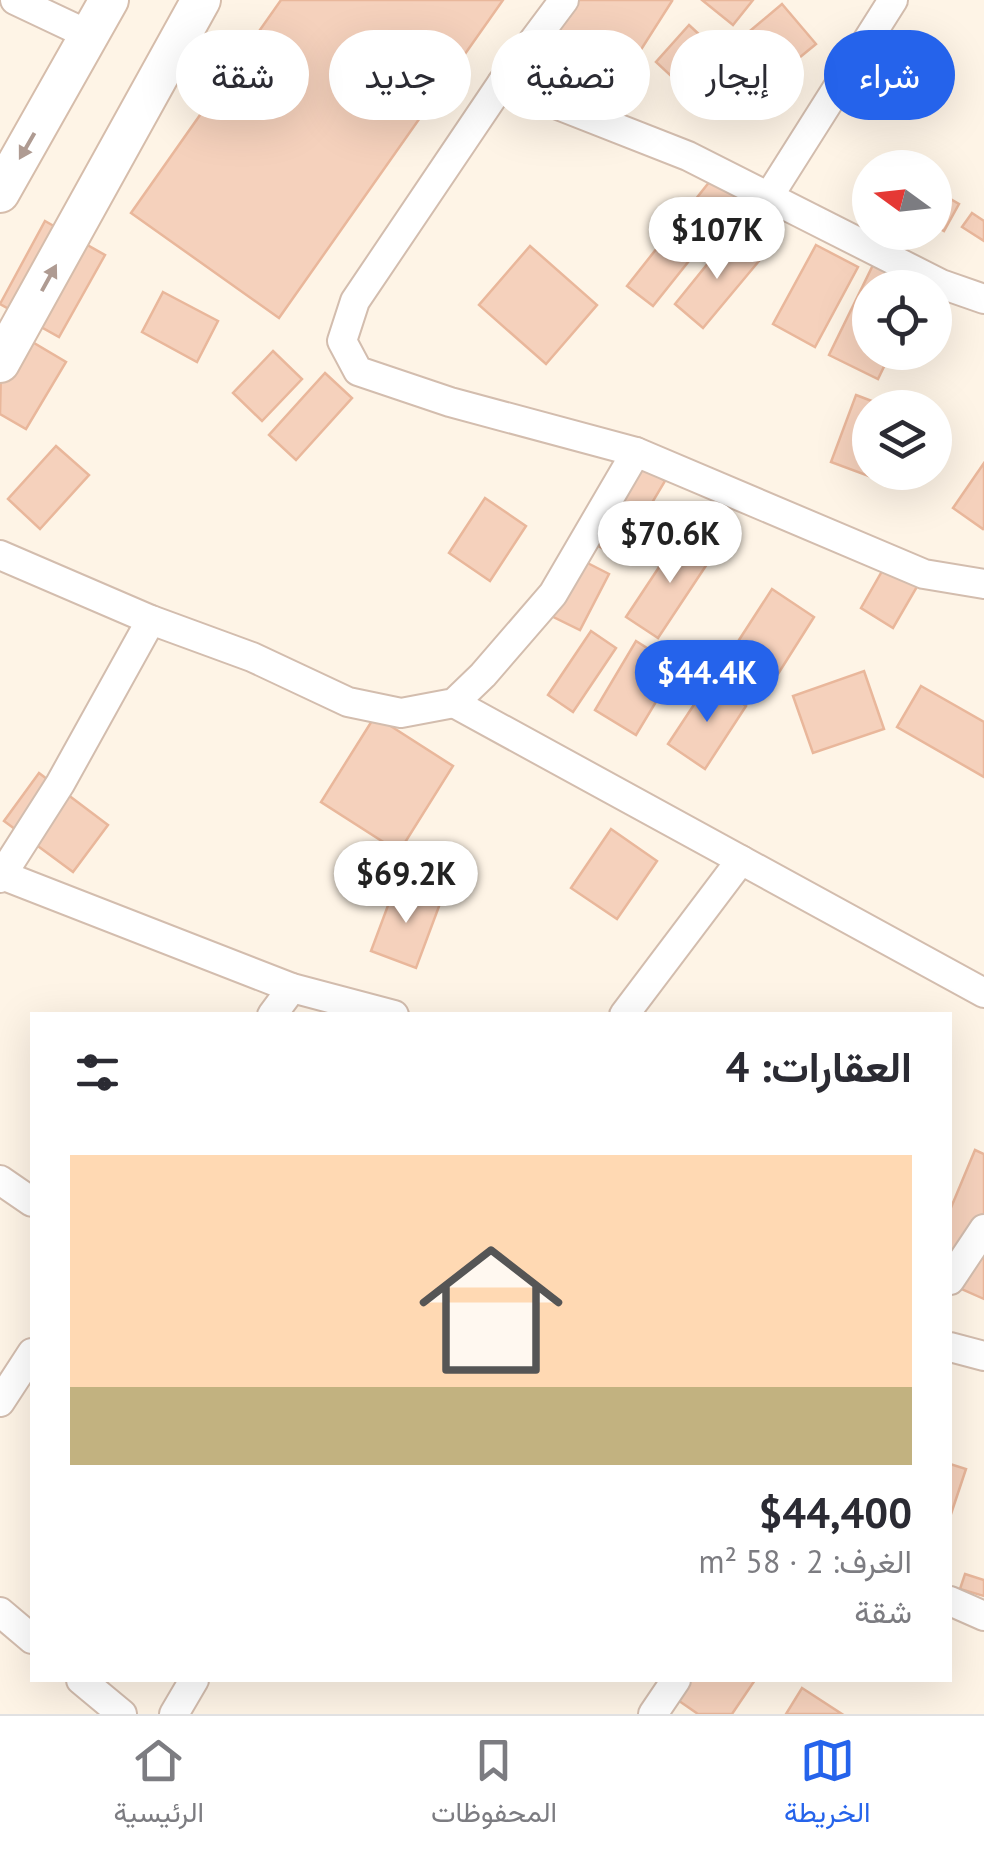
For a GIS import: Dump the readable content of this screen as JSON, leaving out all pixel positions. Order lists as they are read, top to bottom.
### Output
{
  "north": "left",
  "page": {
    "chip": [
      "شراء",
      "إيجار",
      "تصفية",
      "جديد",
      "شقة"
    ],
    "price": [
      "$107K",
      "$70.6K",
      "$44.4K",
      "$69.2K"
    ],
    "heading": "العقارات: 4",
    "list": [
      {
        "name": "$44,400",
        "note": "الغرف: 2 · 58 m² · شقة"
      }
    ],
    "tabs": ["الخريطة", "المحفوظات", "الرئيسية"]
  }
}
